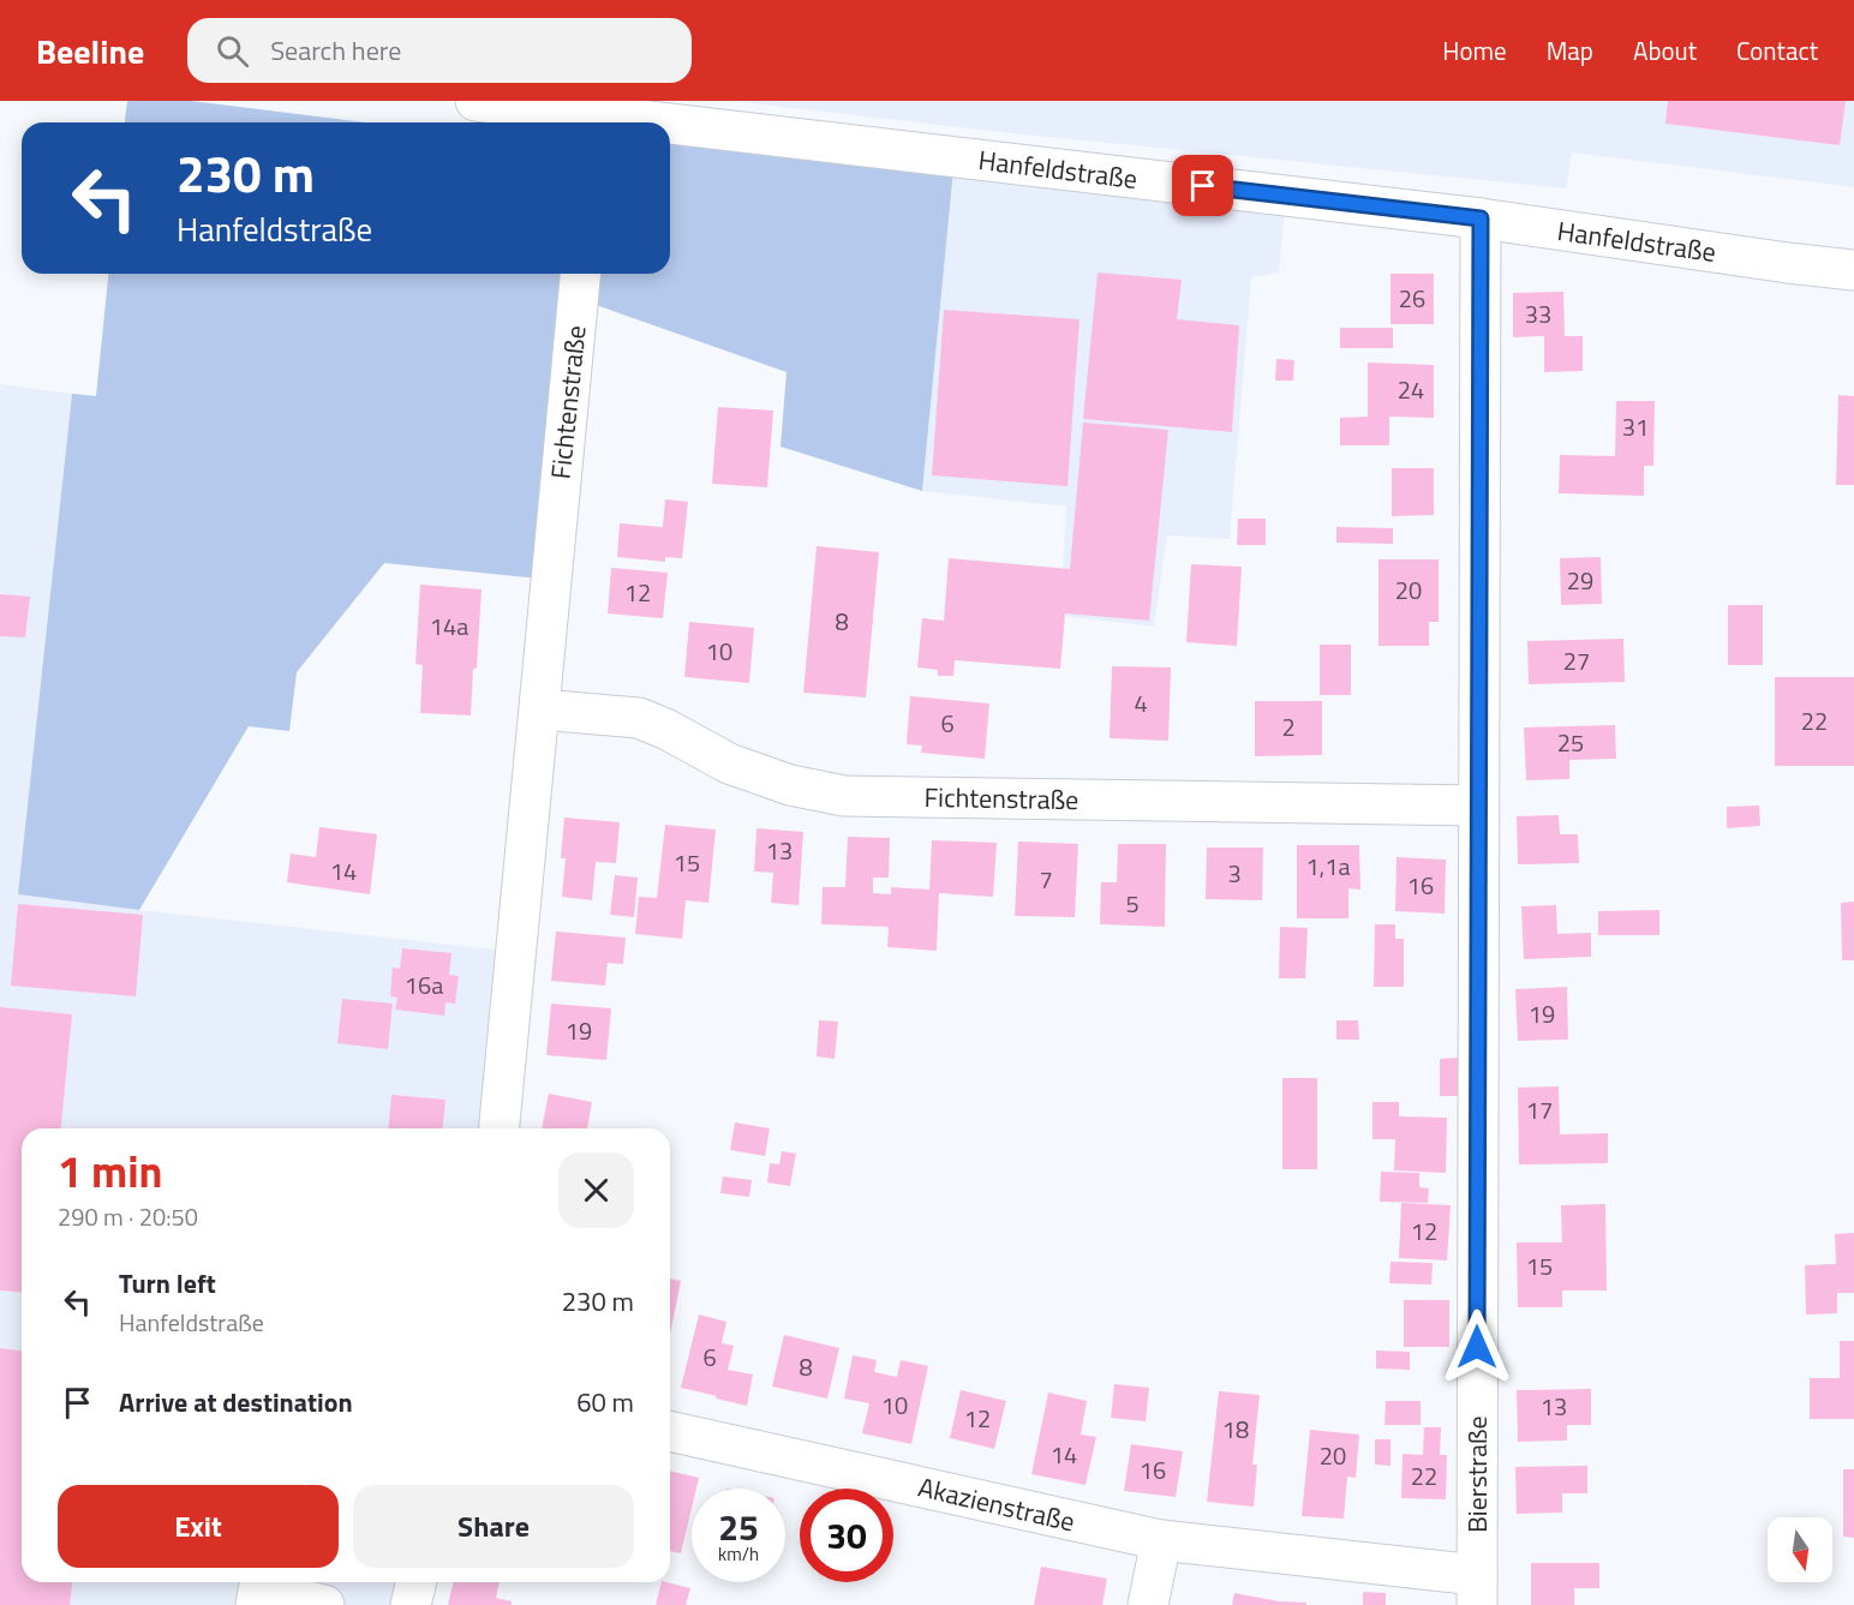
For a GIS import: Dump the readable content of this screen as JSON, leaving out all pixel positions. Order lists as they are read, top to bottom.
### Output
{
  "streets": {
    "street": [
      "Hanfeldstraße",
      "Fichtenstraße",
      "Bierstraße",
      "Akazienstraße"
    ]
  },
  "crossings": [
    ["Hanfeldstraße", "Bierstraße"],
    ["Fichtenstraße", "Bierstraße"],
    ["Bierstraße", "Akazienstraße"]
  ],
  "house_numbers": [
    "26",
    "33",
    "24",
    "31",
    "29",
    "20",
    "12",
    "8",
    "14a",
    "10",
    "27",
    "4",
    "22",
    "6",
    "2",
    "25",
    "13",
    "15",
    "1,1a",
    "14",
    "3",
    "7",
    "16",
    "5",
    "16a",
    "19",
    "19",
    "17",
    "12",
    "15",
    "6",
    "8",
    "10",
    "13",
    "12",
    "18",
    "14",
    "20",
    "16",
    "22"
  ],
  "north": "bottom",
  "page": {
    "header": "Beeline",
    "search": "Search here",
    "nav": [
      "Home",
      "Map",
      "About",
      "Contact"
    ],
    "turn": ["230 m", "Hanfeldstraße"],
    "heading": ["1 min", "290 m · 20:50"],
    "list": [
      {
        "name": "Turn left",
        "note": "Hanfeldstraße",
        "value": "230 m"
      },
      {
        "name": "Arrive at destination",
        "value": "60 m"
      }
    ],
    "buttons": ["Exit", "Share"],
    "speed": "25 km/h",
    "limit": "30"
  }
}
